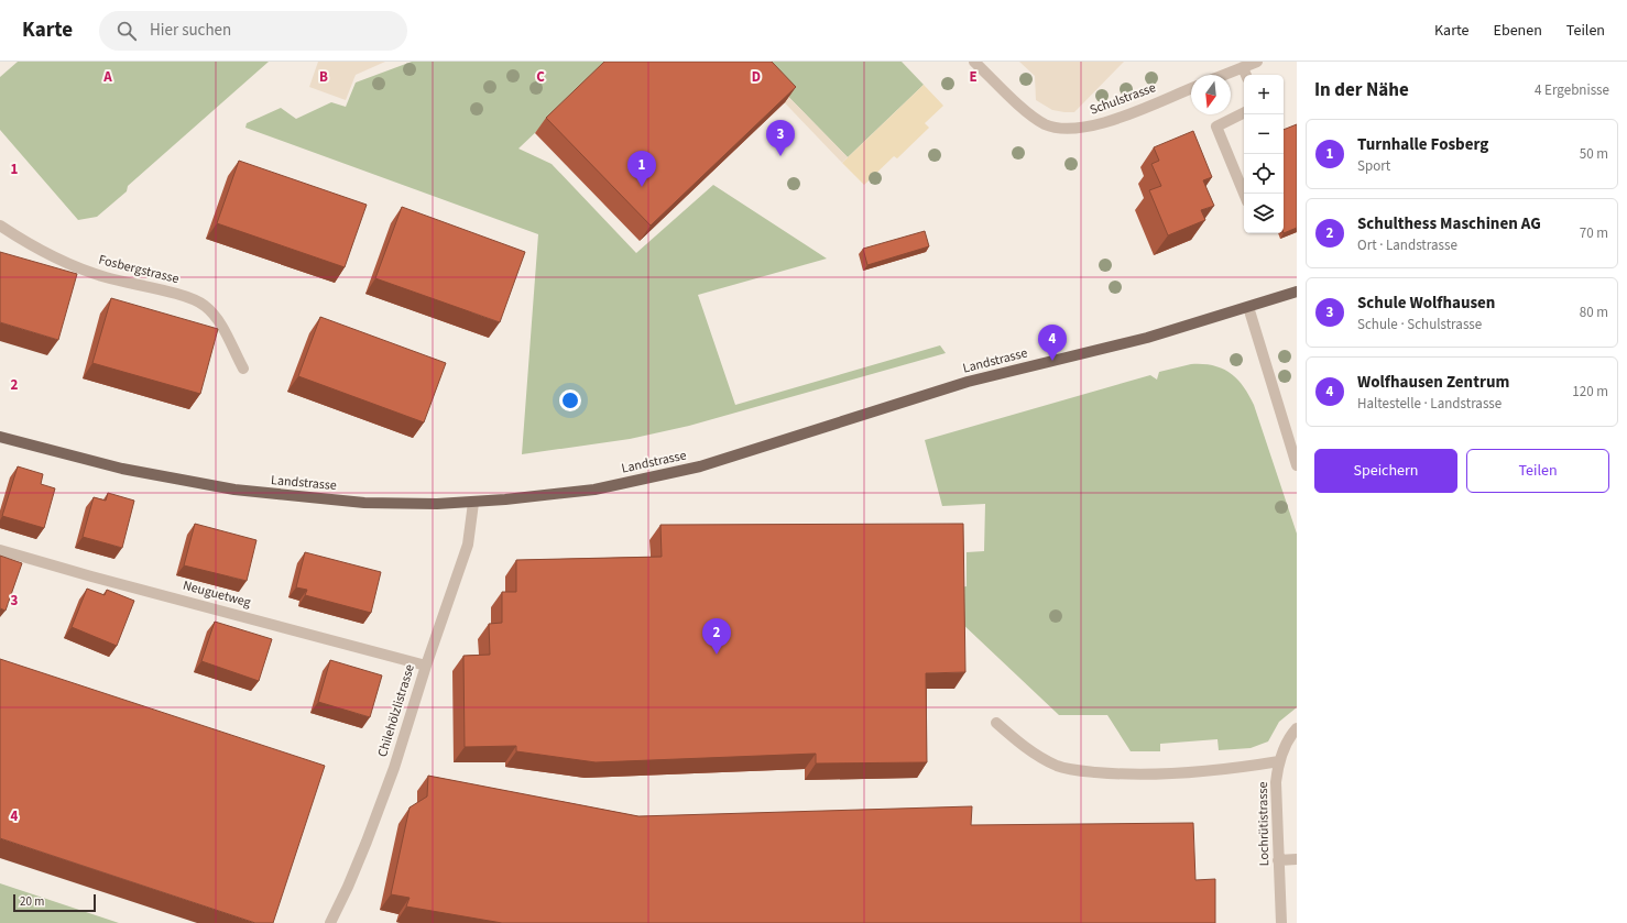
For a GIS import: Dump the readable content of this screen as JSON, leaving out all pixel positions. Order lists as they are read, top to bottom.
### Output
{
  "streets": {
    "main road": ["Landstrasse"],
    "street": [
      "Schulstrasse",
      "Fosbergstrasse",
      "Neuguetweg",
      "Chilehölzlistrasse",
      "Lochrütistrasse"
    ]
  },
  "crossings": [
    ["Landstrasse", "Chilehölzlistrasse"],
    ["Neuguetweg", "Chilehölzlistrasse"]
  ],
  "scale_bar": "20 m",
  "north": "bottom",
  "page": {
    "header": "Karte",
    "search": "Hier suchen",
    "nav": ["Karte", "Ebenen", "Teilen"],
    "heading": ["In der Nähe", "4 Ergebnisse"],
    "map_buttons": ["+", "−"],
    "list": [
      {
        "mark": "1",
        "name": "Turnhalle Fosberg",
        "note": "Sport",
        "value": "50 m"
      },
      {
        "mark": "2",
        "name": "Schulthess Maschinen AG",
        "note": "Ort · Landstrasse",
        "value": "70 m"
      },
      {
        "mark": "3",
        "name": "Schule Wolfhausen",
        "note": "Schule · Schulstrasse",
        "value": "80 m"
      },
      {
        "mark": "4",
        "name": "Wolfhausen Zentrum",
        "note": "Haltestelle · Landstrasse",
        "value": "120 m"
      }
    ],
    "pins": [
      "3",
      "1",
      "4",
      "2"
    ],
    "buttons": ["Speichern", "Teilen"],
    "scale": "20 m"
  },
  "grid": {
    "columns": [
      "A",
      "B",
      "C",
      "D",
      "E"
    ],
    "rows": [
      "1",
      "2",
      "3",
      "4"
    ]
  }
}
